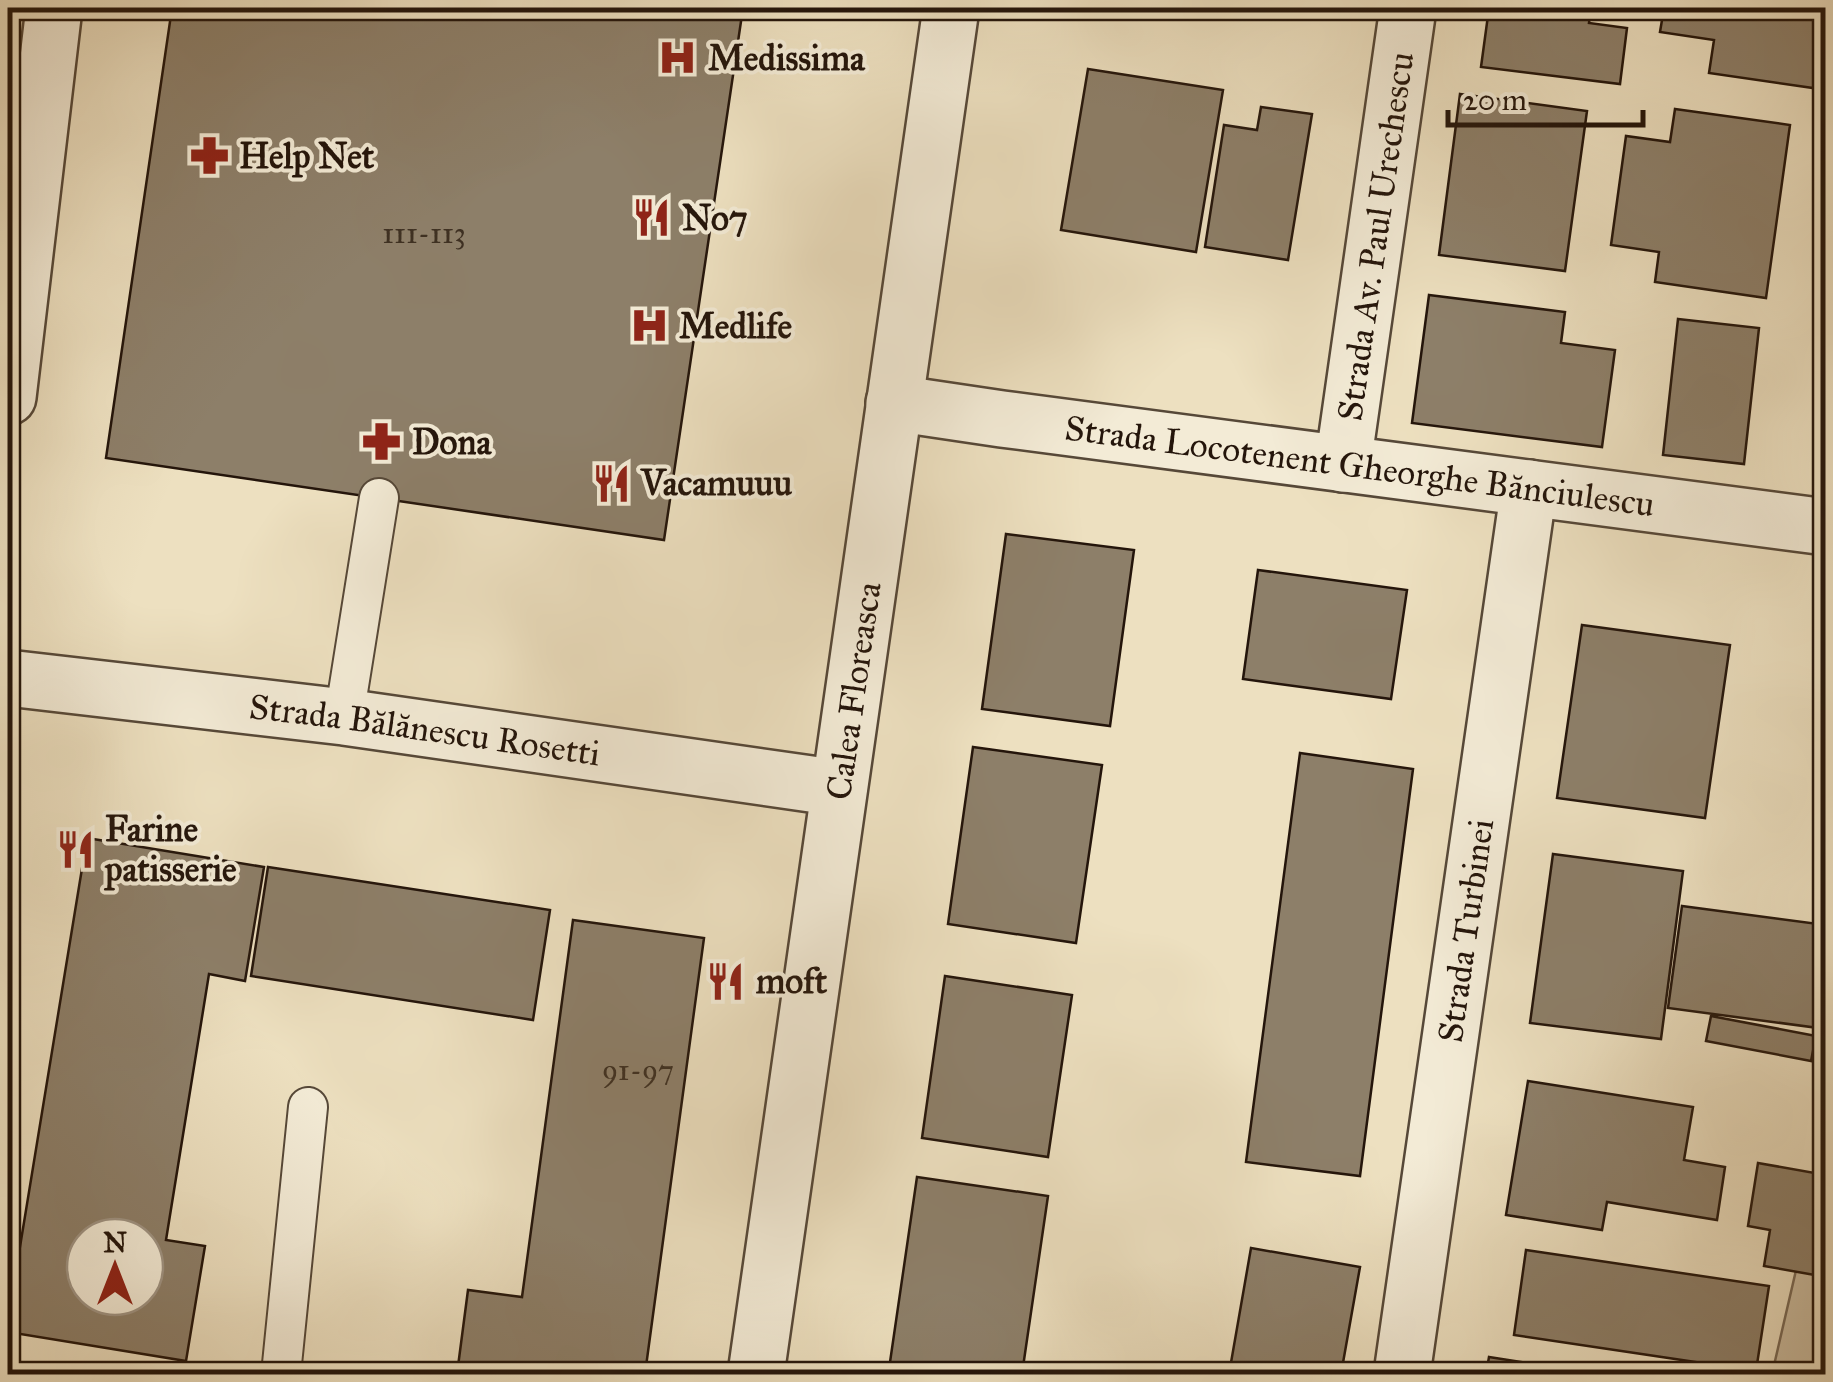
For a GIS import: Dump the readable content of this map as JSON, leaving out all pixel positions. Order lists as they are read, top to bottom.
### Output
{
  "streets": {
    "street": [
      "Strada Av. Paul Urechescu",
      "Strada Locotenent Gheorghe Bănciulescu",
      "Calea Floreasca",
      "Strada Bălănescu Rosetti",
      "Strada Turbinei"
    ]
  },
  "crossings": [
    ["Strada Av. Paul Urechescu", "Strada Locotenent Gheorghe Bănciulescu"],
    ["Strada Locotenent Gheorghe Bănciulescu", "Calea Floreasca"],
    ["Strada Locotenent Gheorghe Bănciulescu", "Strada Turbinei"],
    ["Calea Floreasca", "Strada Bălănescu Rosetti"]
  ],
  "places": {
    "hospital": ["Medissima", "Medlife"],
    "pharmacy": ["Help Net", "Dona"],
    "restaurant": [
      "No7",
      "Vacamuuu",
      "Farine patisserie",
      "moft"
    ]
  },
  "house_numbers": ["111-113", "91-97"],
  "scale_bar": "20 m",
  "north": "top"
}
